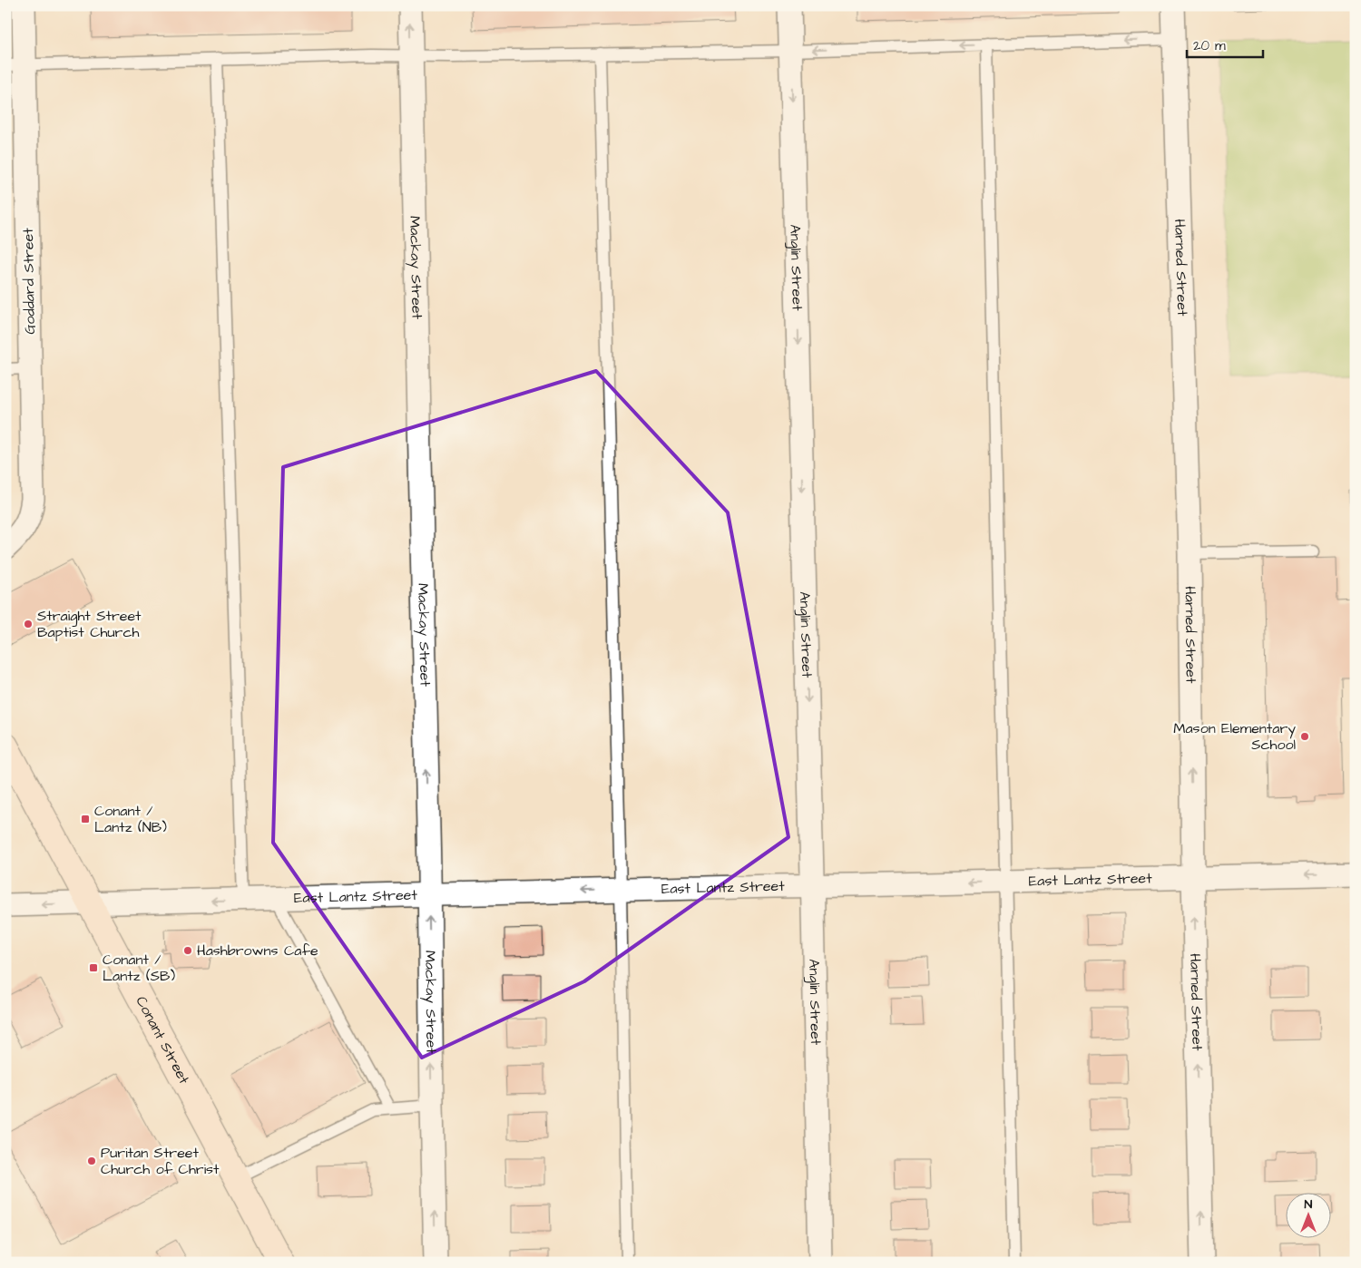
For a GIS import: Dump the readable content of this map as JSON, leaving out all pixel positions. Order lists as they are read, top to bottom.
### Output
{
  "streets": {
    "main road": ["Conant Street"],
    "street": [
      "Mackay Street",
      "Anglin Street",
      "Harned Street",
      "Goddard Street",
      "East Lantz Street"
    ]
  },
  "crossings": [
    ["Mackay Street", "East Lantz Street"],
    ["Anglin Street", "East Lantz Street"],
    ["Harned Street", "East Lantz Street"],
    ["East Lantz Street", "Conant Street"]
  ],
  "one_way": [
    "Mackay Street",
    "Anglin Street",
    "Harned Street",
    "East Lantz Street"
  ],
  "places": {
    "other": [
      "Straight Street Baptist Church",
      "Mason Elementary School",
      "Hashbrowns Cafe",
      "Puritan Street Church of Christ"
    ],
    "transit": ["Conant / Lantz (NB)", "Conant / Lantz (SB)"]
  },
  "scale_bar": "20 m",
  "north": "top"
}
